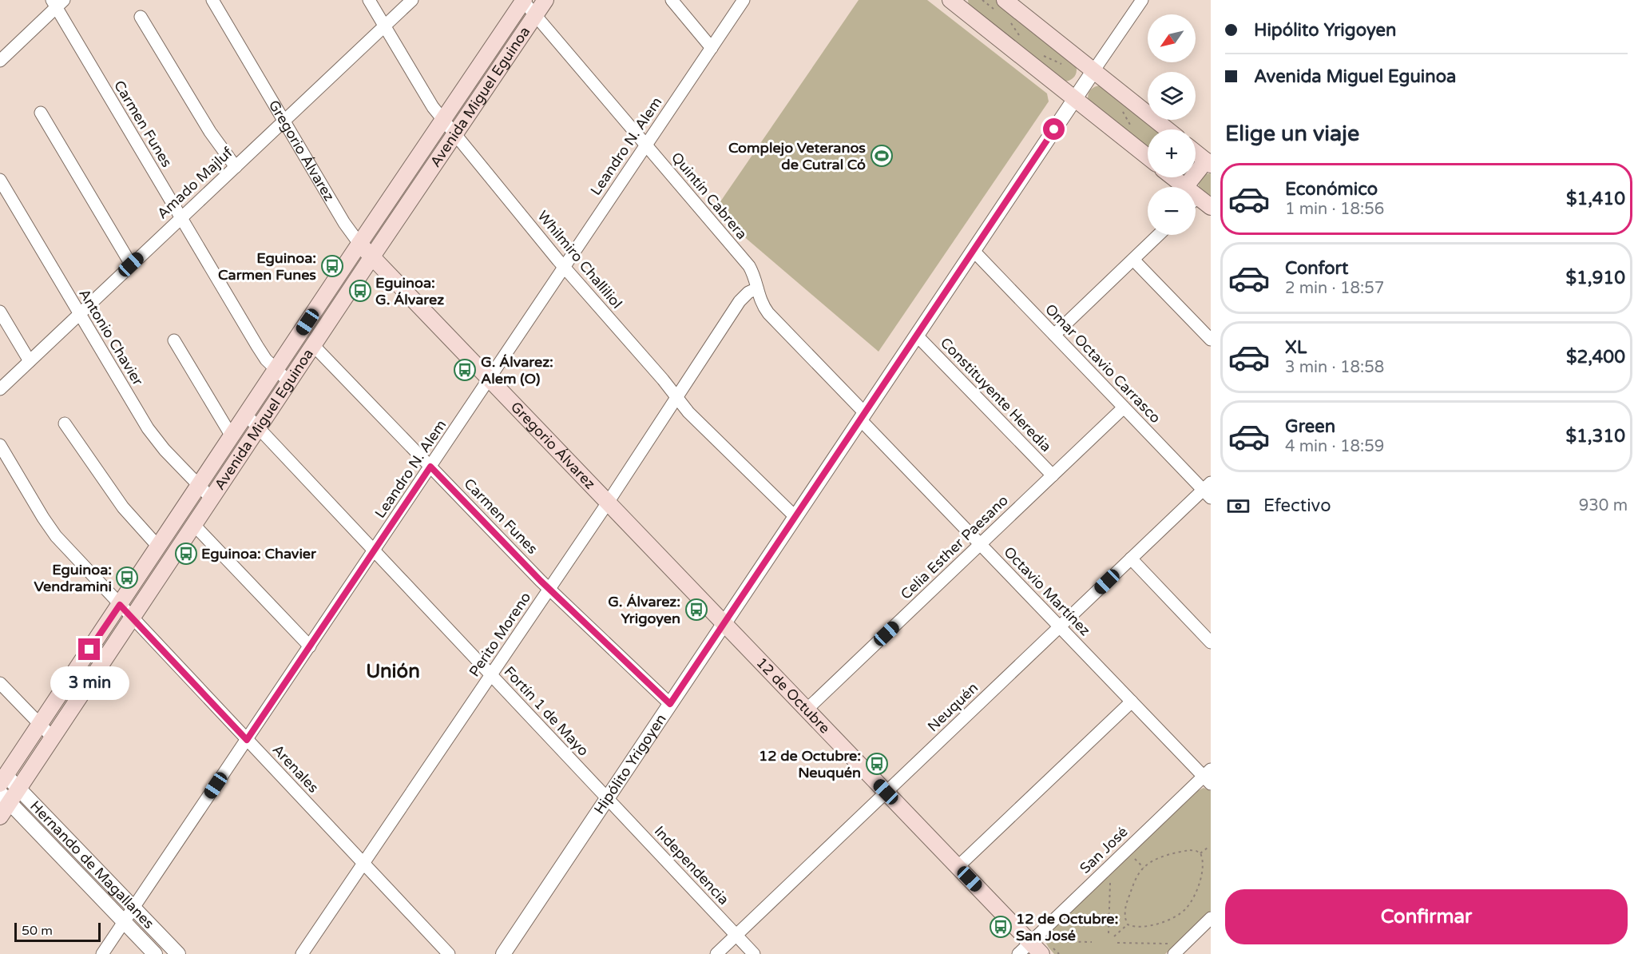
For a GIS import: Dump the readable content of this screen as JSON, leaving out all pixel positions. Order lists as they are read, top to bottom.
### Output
{
  "streets": {
    "main road": ["Avenida Miguel Eguinoa", "Gregorio Álvarez", "12 de Octubre"],
    "street": [
      "Carmen Funes",
      "Leandro N. Alem",
      "Amado Majluf",
      "Quintín Cabrera",
      "Whilmiro Challiliol",
      "Antonio Chavier",
      "Omar Octavio Carrasco",
      "Constituyente Heredia",
      "Celia Esther Paesano",
      "Octavio Martínez",
      "Perito Moreno",
      "Neuquén",
      "Fortín 1 de Mayo",
      "Hipólito Yrigoyen",
      "Arenales",
      "San José",
      "Hernando de Magallanes",
      "Independencia"
    ]
  },
  "crossings": [
    ["Avenida Miguel Eguinoa", "Carmen Funes"],
    ["Avenida Miguel Eguinoa", "Gregorio Álvarez"],
    ["Avenida Miguel Eguinoa", "Quintín Cabrera"],
    ["Avenida Miguel Eguinoa", "Whilmiro Challiliol"],
    ["Avenida Miguel Eguinoa", "Antonio Chavier"],
    ["Avenida Miguel Eguinoa", "Fortín 1 de Mayo"],
    ["Avenida Miguel Eguinoa", "Arenales"],
    ["Avenida Miguel Eguinoa", "Hernando de Magallanes"],
    ["Carmen Funes", "Leandro N. Alem"],
    ["Carmen Funes", "Amado Majluf"],
    ["Carmen Funes", "Perito Moreno"],
    ["Carmen Funes", "Hipólito Yrigoyen"],
    ["Leandro N. Alem", "Gregorio Álvarez"],
    ["Leandro N. Alem", "Quintín Cabrera"],
    ["Leandro N. Alem", "Whilmiro Challiliol"],
    ["Leandro N. Alem", "Fortín 1 de Mayo"],
    ["Leandro N. Alem", "Arenales"],
    ["Leandro N. Alem", "Hernando de Magallanes"],
    ["Gregorio Álvarez", "Amado Majluf"],
    ["Gregorio Álvarez", "Perito Moreno"],
    ["Gregorio Álvarez", "12 de Octubre"],
    ["Gregorio Álvarez", "Hipólito Yrigoyen"],
    ["Amado Majluf", "Whilmiro Challiliol"],
    ["Amado Majluf", "Antonio Chavier"],
    ["Quintín Cabrera", "Octavio Martínez"],
    ["Quintín Cabrera", "Perito Moreno"],
    ["Quintín Cabrera", "Hipólito Yrigoyen"],
    ["Whilmiro Challiliol", "Perito Moreno"],
    ["Whilmiro Challiliol", "Hipólito Yrigoyen"],
    ["Omar Octavio Carrasco", "Celia Esther Paesano"],
    ["Omar Octavio Carrasco", "Neuquén"],
    ["Omar Octavio Carrasco", "Hipólito Yrigoyen"],
    ["Constituyente Heredia", "Celia Esther Paesano"],
    ["Constituyente Heredia", "Hipólito Yrigoyen"],
    ["Celia Esther Paesano", "Octavio Martínez"],
    ["Celia Esther Paesano", "12 de Octubre"],
    ["Octavio Martínez", "Neuquén"],
    ["Octavio Martínez", "Hipólito Yrigoyen"],
    ["Octavio Martínez", "San José"],
    ["Perito Moreno", "Fortín 1 de Mayo"],
    ["Perito Moreno", "Arenales"],
    ["12 de Octubre", "Neuquén"],
    ["12 de Octubre", "Hipólito Yrigoyen"],
    ["12 de Octubre", "San José"],
    ["Neuquén", "Independencia"],
    ["Fortín 1 de Mayo", "Hipólito Yrigoyen"],
    ["Fortín 1 de Mayo", "Independencia"],
    ["Hipólito Yrigoyen", "Independencia"]
  ],
  "districts": ["Unión"],
  "places": {
    "sports": ["Complejo Veteranos de Cutral Có"],
    "bus stop": [
      "Eguinoa: Carmen Funes",
      "Eguinoa: G. Álvarez",
      "G. Álvarez: Alem (O)",
      "Eguinoa: Chavier",
      "Eguinoa: Vendramini",
      "G. Álvarez: Yrigoyen",
      "12 de Octubre: Neuquén",
      "12 de Octubre: San José"
    ]
  },
  "scale_bar": "50 m",
  "north": "bottom left",
  "page": {
    "banner": ["Hipólito Yrigoyen", "Avenida Miguel Eguinoa"],
    "map_buttons": ["+", "−"],
    "heading": "Elige un viaje",
    "list": [
      {
        "name": "Económico",
        "note": "1 min · 18:56",
        "value": "$1,410"
      },
      {
        "name": "Confort",
        "note": "2 min · 18:57",
        "value": "$1,910"
      },
      {
        "name": "XL",
        "note": "3 min · 18:58",
        "value": "$2,400"
      },
      {
        "name": "Green",
        "note": "4 min · 18:59",
        "value": "$1,310"
      }
    ],
    "pay": ["Efectivo", "930 m"],
    "bubble": "3 min",
    "buttons": "Confirmar",
    "scale": "50 m"
  }
}
